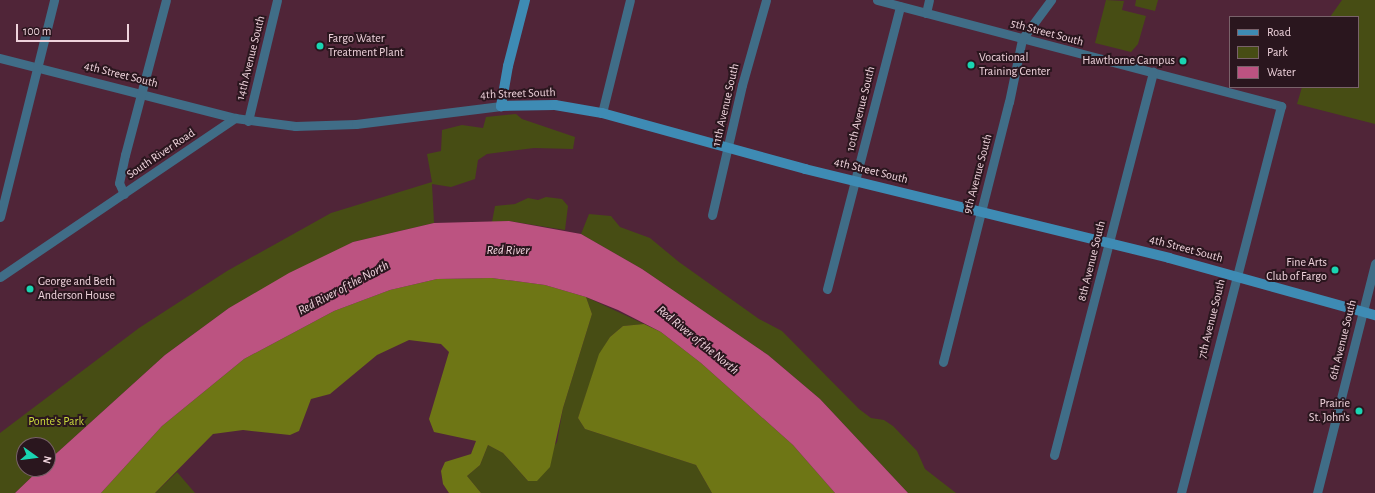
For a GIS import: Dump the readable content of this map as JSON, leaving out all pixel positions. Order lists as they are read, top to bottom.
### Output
{
  "streets": {
    "street": [
      "5th Street South",
      "14th Avenue South",
      "4th Street South",
      "11th Avenue South",
      "10th Avenue South",
      "South River Road",
      "9th Avenue South",
      "8th Avenue South",
      "7th Avenue South",
      "6th Avenue South"
    ]
  },
  "crossings": [
    ["5th Street South", "10th Avenue South"],
    ["5th Street South", "9th Avenue South"],
    ["5th Street South", "8th Avenue South"],
    ["5th Street South", "7th Avenue South"],
    ["14th Avenue South", "4th Street South"],
    ["4th Street South", "11th Avenue South"],
    ["4th Street South", "10th Avenue South"],
    ["4th Street South", "South River Road"],
    ["4th Street South", "9th Avenue South"],
    ["4th Street South", "8th Avenue South"],
    ["4th Street South", "7th Avenue South"],
    ["4th Street South", "6th Avenue South"]
  ],
  "water": ["Red River", "Red River of the North"],
  "parks": ["Ponte's Park"],
  "places": [
    "Fargo Water Treatment Plant",
    "Hawthorne Campus",
    "Vocational Training Center",
    "Fine Arts Club of Fargo",
    "George and Beth Anderson House",
    "Prairie St. John's"
  ],
  "legend": ["Road", "Park", "Water"],
  "scale_bar": "100 m",
  "north": "right"
}
